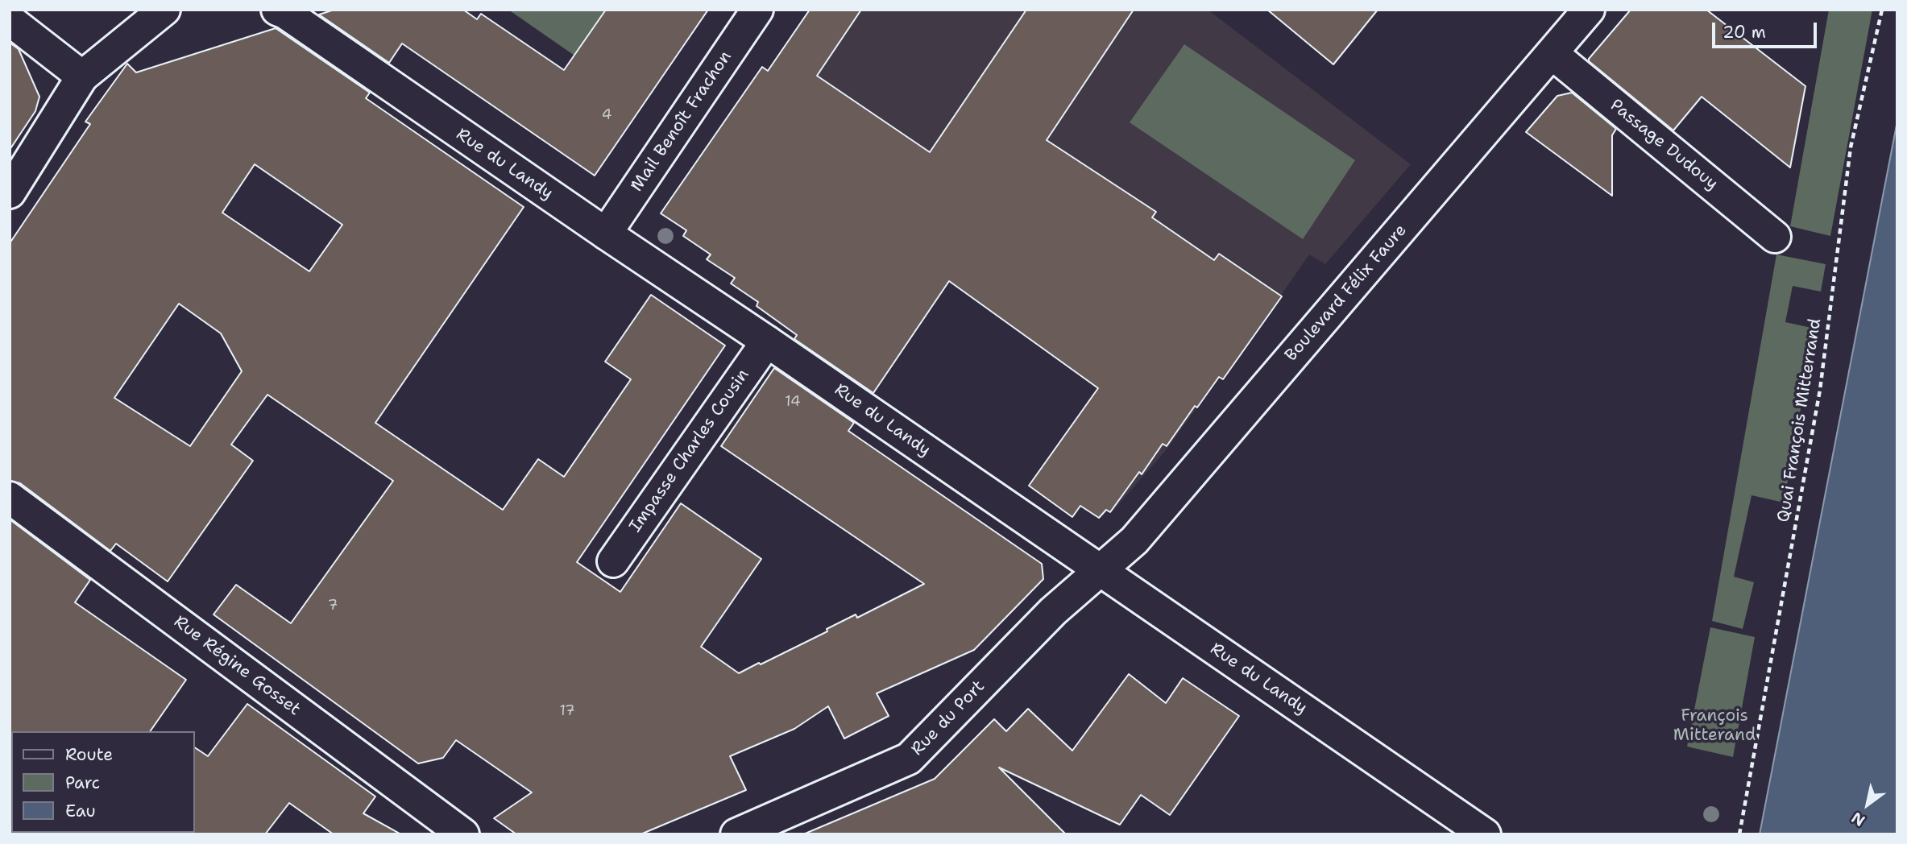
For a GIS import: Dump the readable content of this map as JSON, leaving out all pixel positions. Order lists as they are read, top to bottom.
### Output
{
  "streets": {
    "street": [
      "Mail Benoît Frachon",
      "Passage Dudouy",
      "Rue du Landy",
      "Boulevard Félix Faure",
      "Impasse Charles Cousin",
      "Rue Régine Gosset",
      "Rue du Port"
    ],
    "path": ["Quai François Mitterrand"]
  },
  "crossings": [
    ["Mail Benoît Frachon", "Rue du Landy"],
    ["Passage Dudouy", "Boulevard Félix Faure"],
    ["Rue du Landy", "Boulevard Félix Faure"],
    ["Rue du Landy", "Impasse Charles Cousin"],
    ["Rue du Landy", "Rue du Port"],
    ["Boulevard Félix Faure", "Rue du Port"]
  ],
  "parks": ["François Mitterand"],
  "house_numbers": [
    "4",
    "14",
    "7",
    "17"
  ],
  "legend": ["Route", "Parc", "Eau"],
  "scale_bar": "20 m",
  "north": "bottom left"
}
